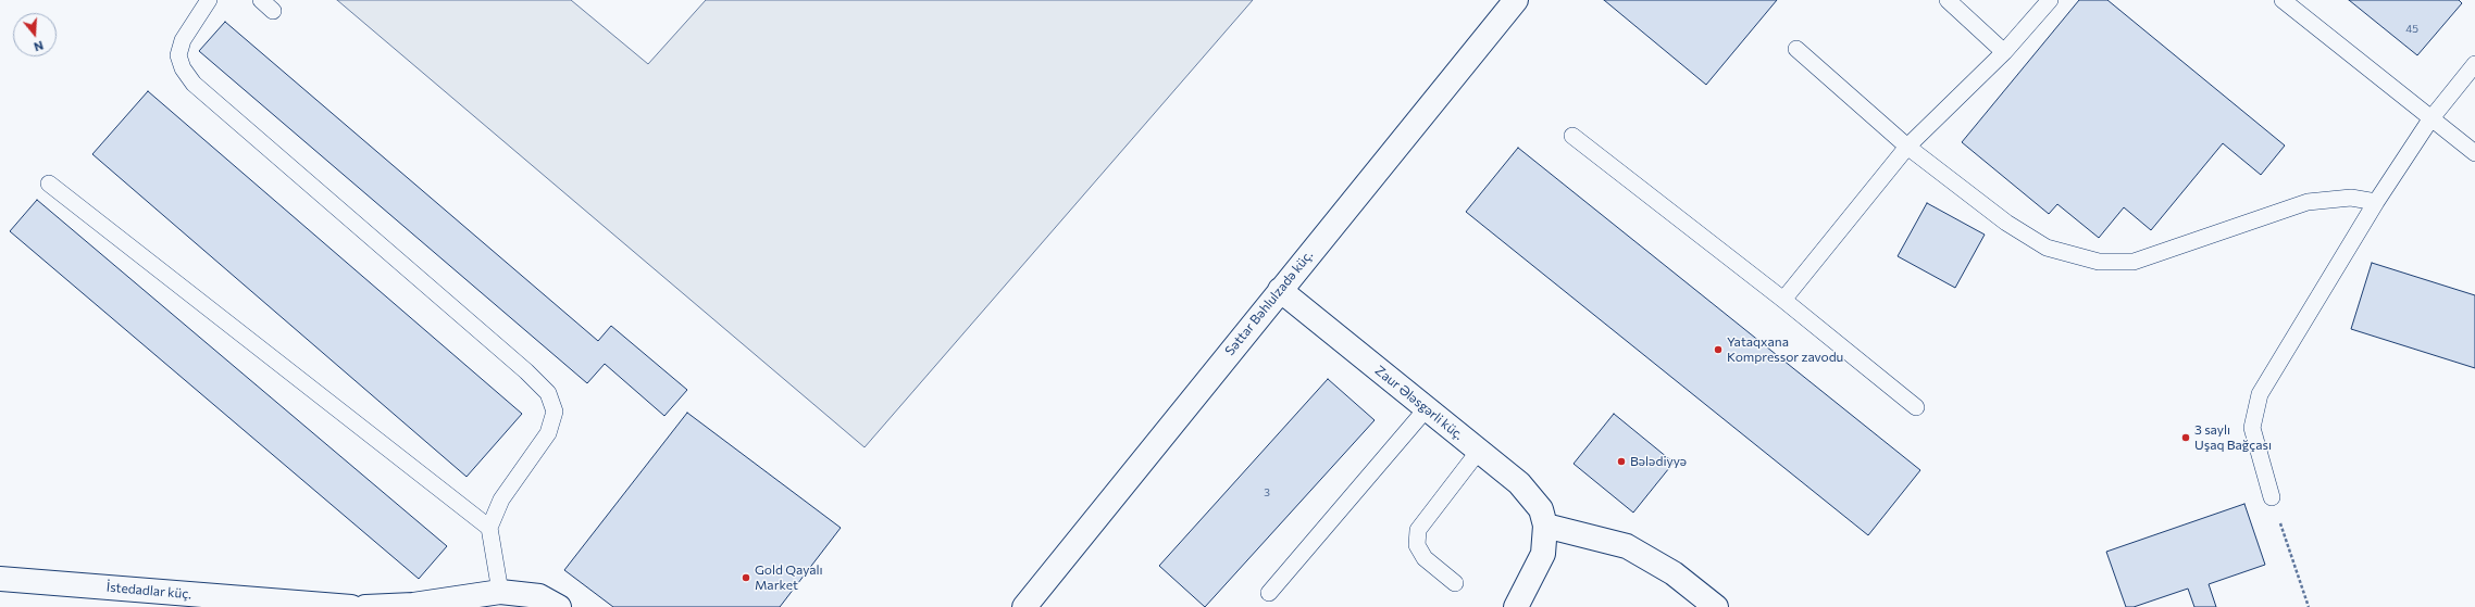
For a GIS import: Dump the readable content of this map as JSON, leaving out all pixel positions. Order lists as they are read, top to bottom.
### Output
{
  "streets": {
    "street": ["Səttar Bəhlulzadə küç.", "Zaur Ələsgərli küç.", "İstedadlar küç."]
  },
  "crossings": [
    ["Səttar Bəhlulzadə küç.", "Zaur Ələsgərli küç."]
  ],
  "places": [
    "Yataqxana Kompressor zavodu",
    "3 saylı Uşaq Bağçası",
    "Bələdiyyə",
    "Gold Qayalı Market"
  ],
  "house_numbers": ["45", "3"],
  "north": "bottom"
}
